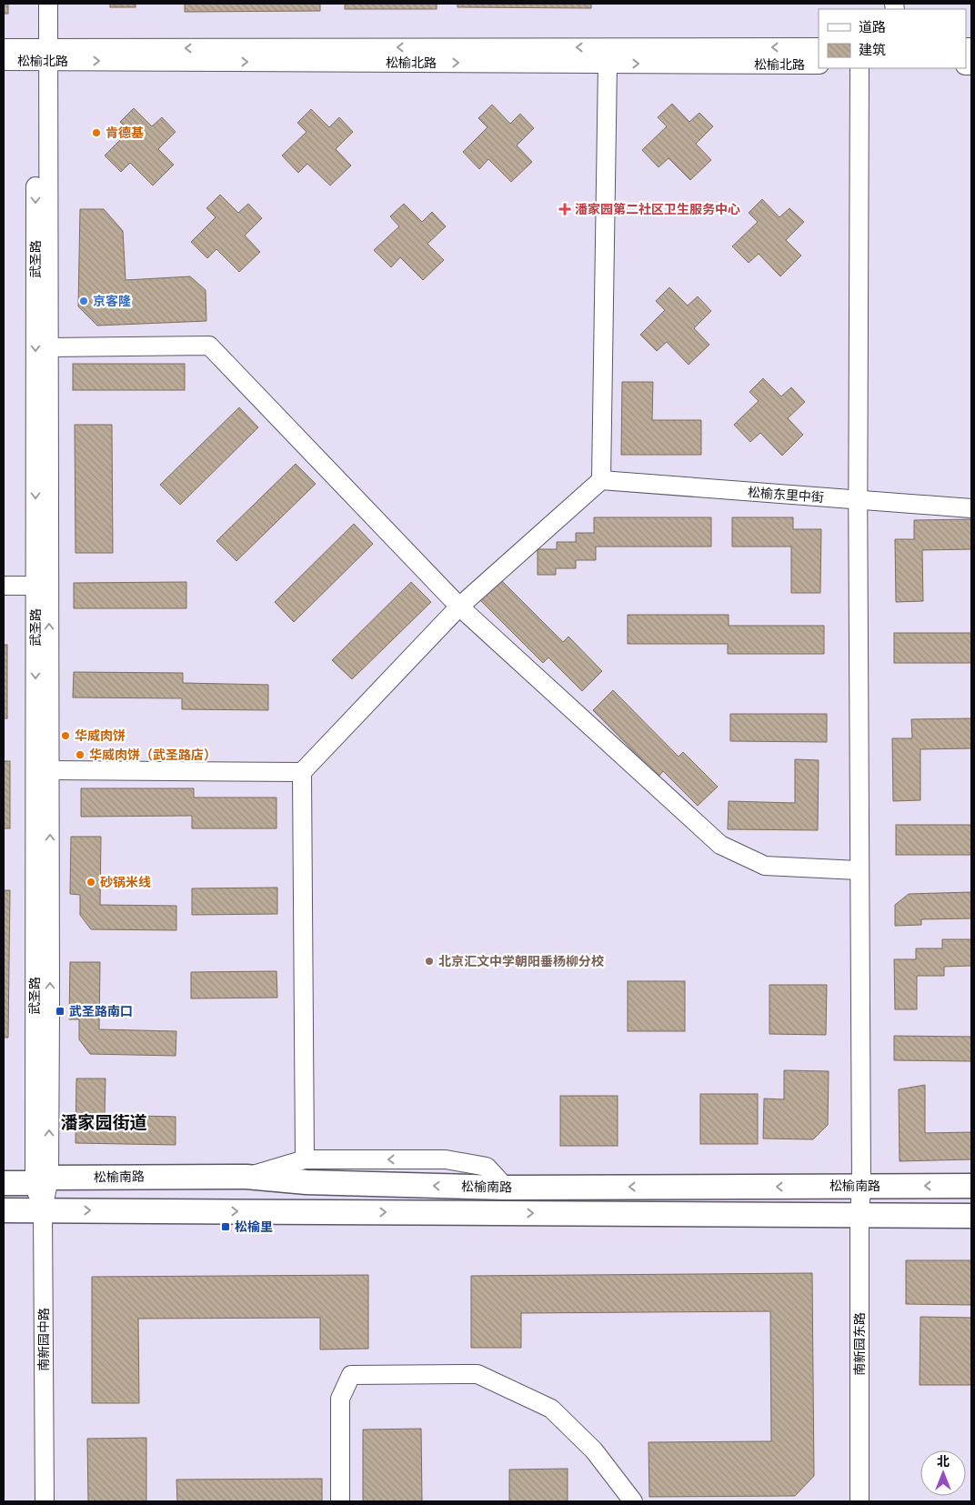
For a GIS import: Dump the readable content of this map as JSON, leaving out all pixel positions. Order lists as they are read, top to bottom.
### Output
{
  "streets": {
    "main road": ["松榆南路"],
    "street": [
      "松榆北路",
      "武圣路",
      "松榆东里中街",
      "南新园中路",
      "南新园东路"
    ]
  },
  "crossings": [
    ["松榆北路", "武圣路"],
    ["武圣路", "松榆南路"],
    ["武圣路", "南新园中路"],
    ["松榆东里中街", "南新园东路"],
    ["松榆南路", "南新园中路"],
    ["松榆南路", "南新园东路"]
  ],
  "districts": ["潘家园街道"],
  "places": {
    "other": [
      "肯德基",
      "京客隆",
      "华威肉饼",
      "华威肉饼（武圣路店）",
      "砂锅米线",
      "北京汇文中学朝阳垂杨柳分校"
    ],
    "health": ["潘家园第二社区卫生服务中心"],
    "transit": ["武圣路南口", "松榆里"]
  },
  "legend": ["道路", "建筑"],
  "north": "top"
}
